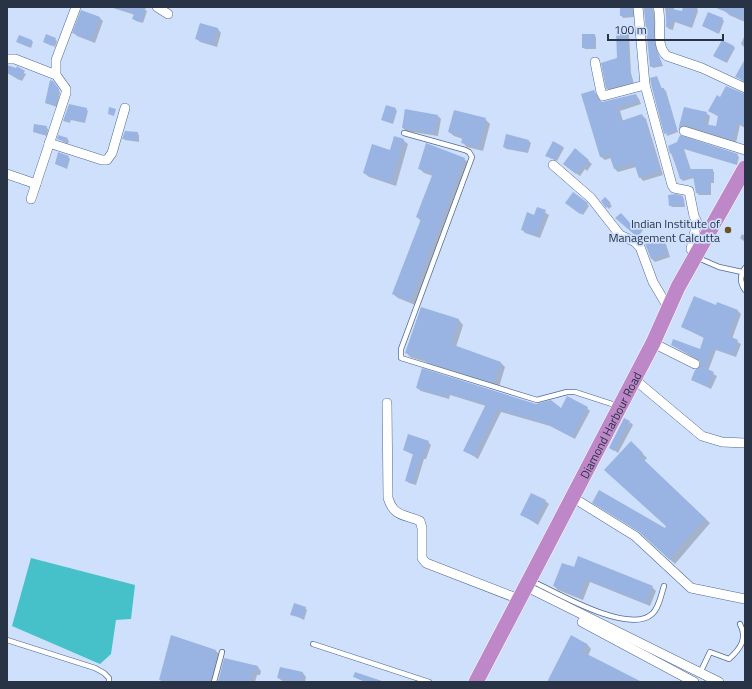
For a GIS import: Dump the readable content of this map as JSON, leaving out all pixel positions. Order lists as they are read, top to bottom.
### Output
{
  "streets": {
    "highway": ["Diamond Harbour Road"]
  },
  "places": ["Indian Institute of Management Calcutta"],
  "scale_bar": "100 m"
}
